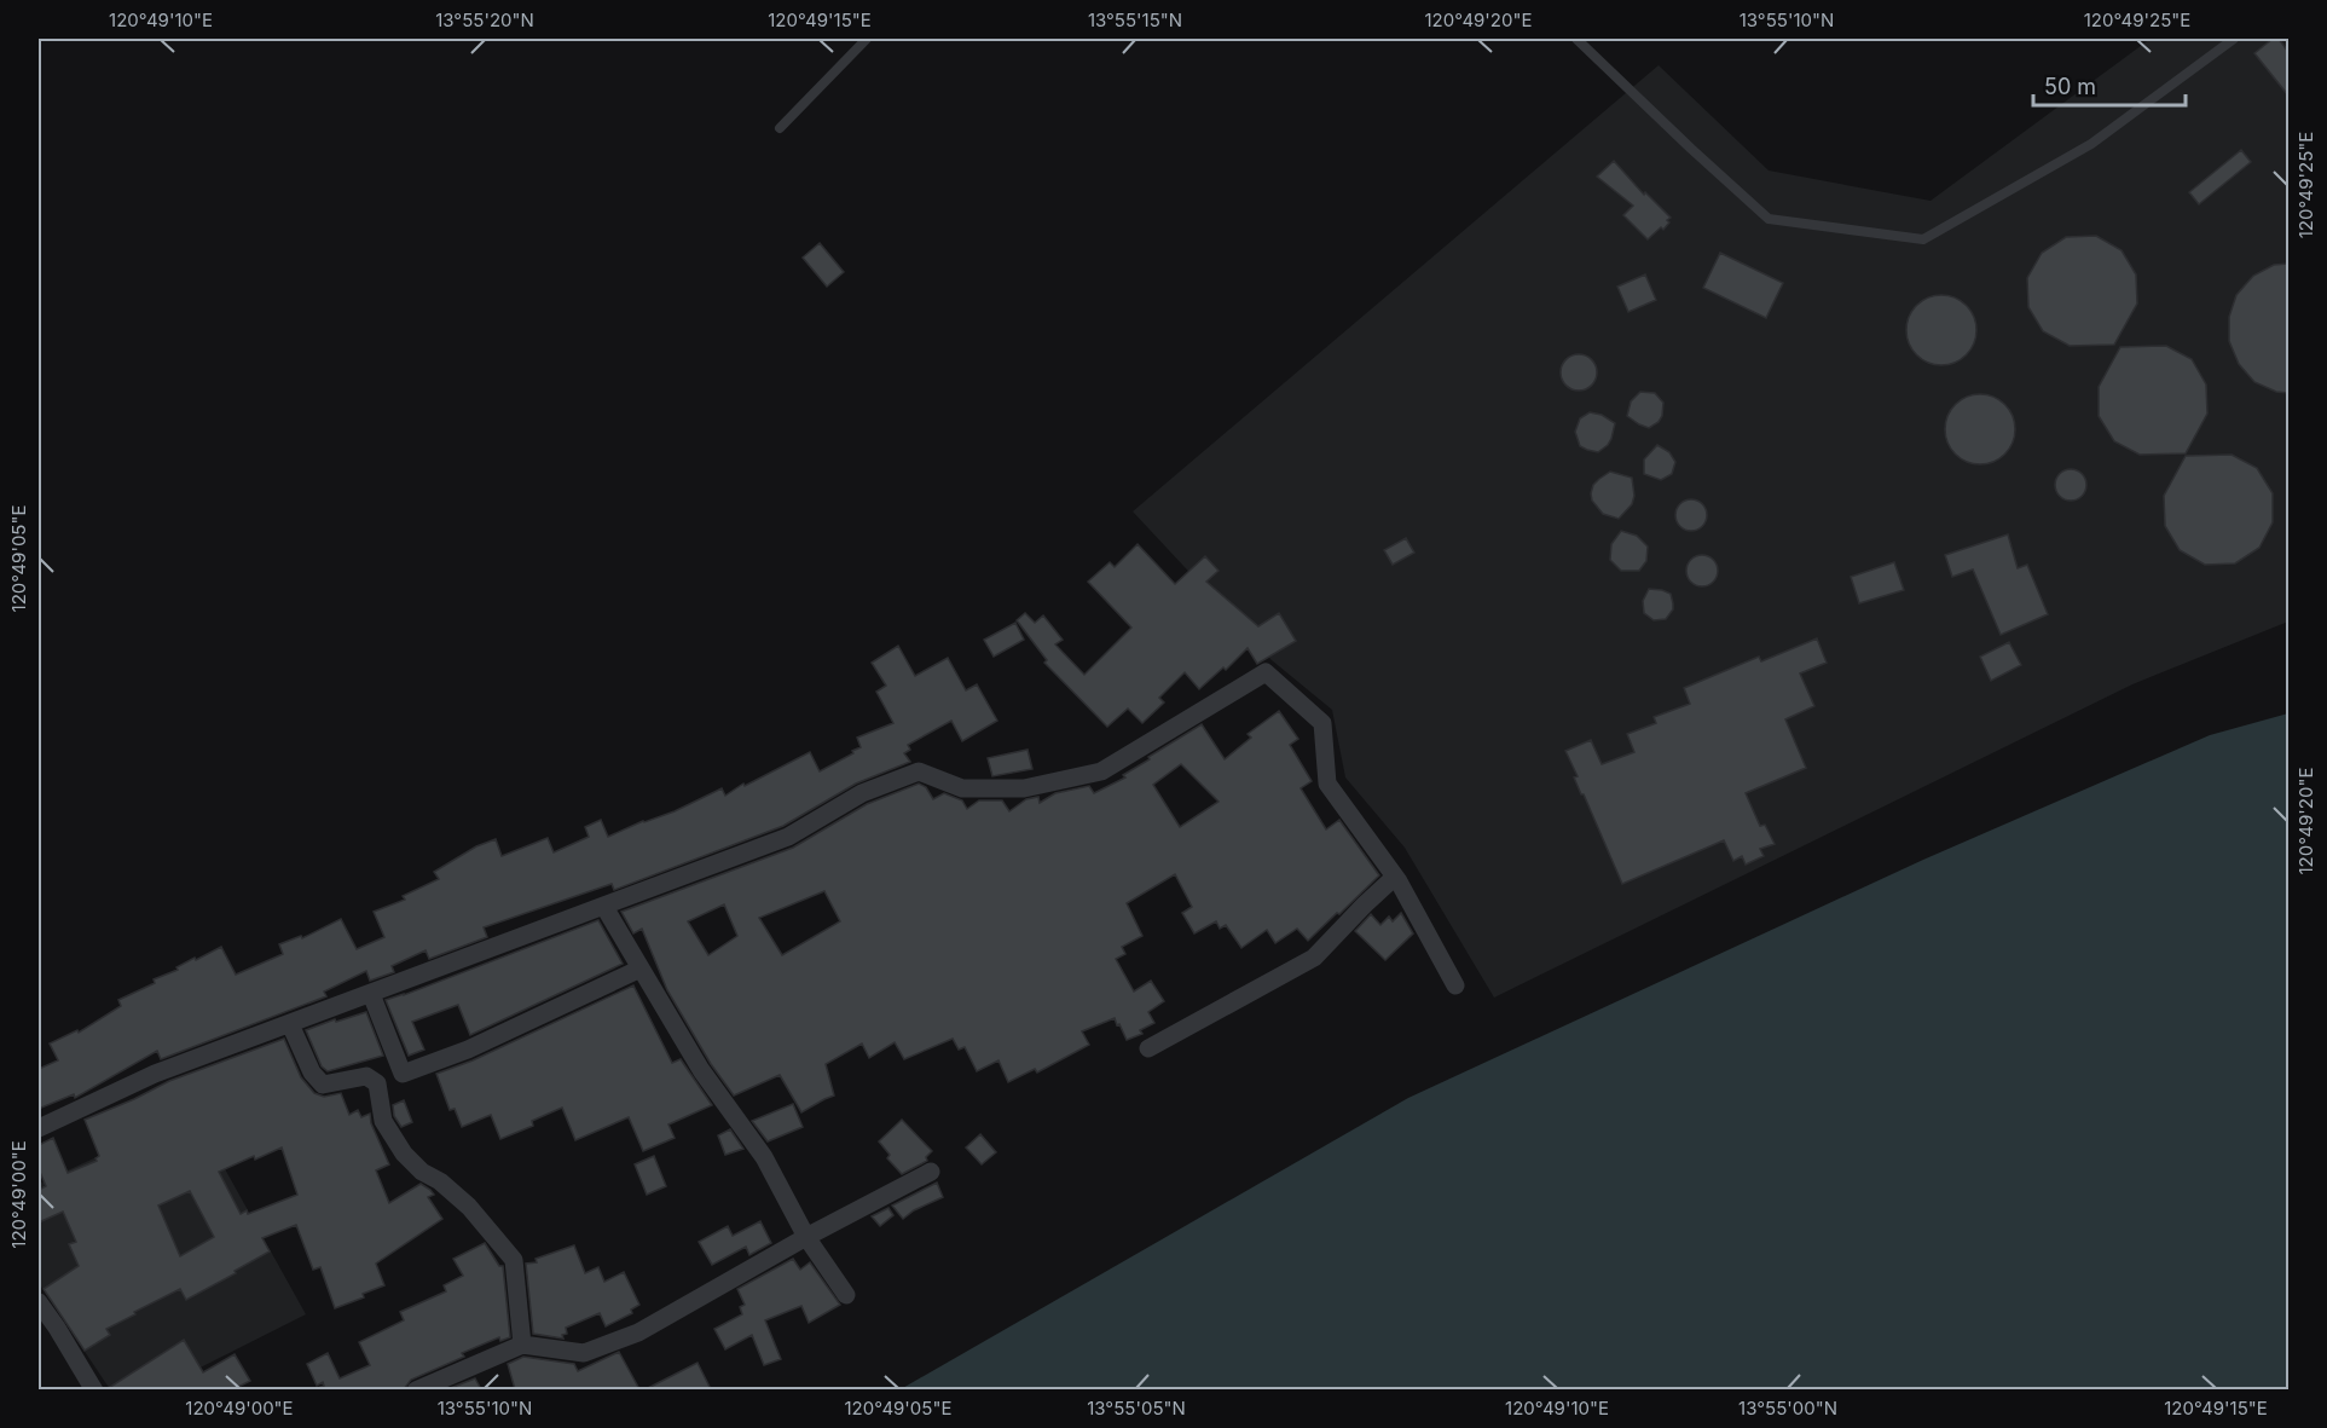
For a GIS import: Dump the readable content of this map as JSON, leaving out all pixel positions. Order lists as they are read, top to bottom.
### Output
{
  "scale_bar": "50 m",
  "coordinates": [
    "120°49'10\"E",
    "13°55'20\"N",
    "120°49'15\"E",
    "13°55'15\"N",
    "120°49'20\"E",
    "13°55'10\"N",
    "120°49'25\"E",
    "120°49'05\"E",
    "120°49'00\"E",
    "13°55'05\"N",
    "13°55'00\"N"
  ]
}
